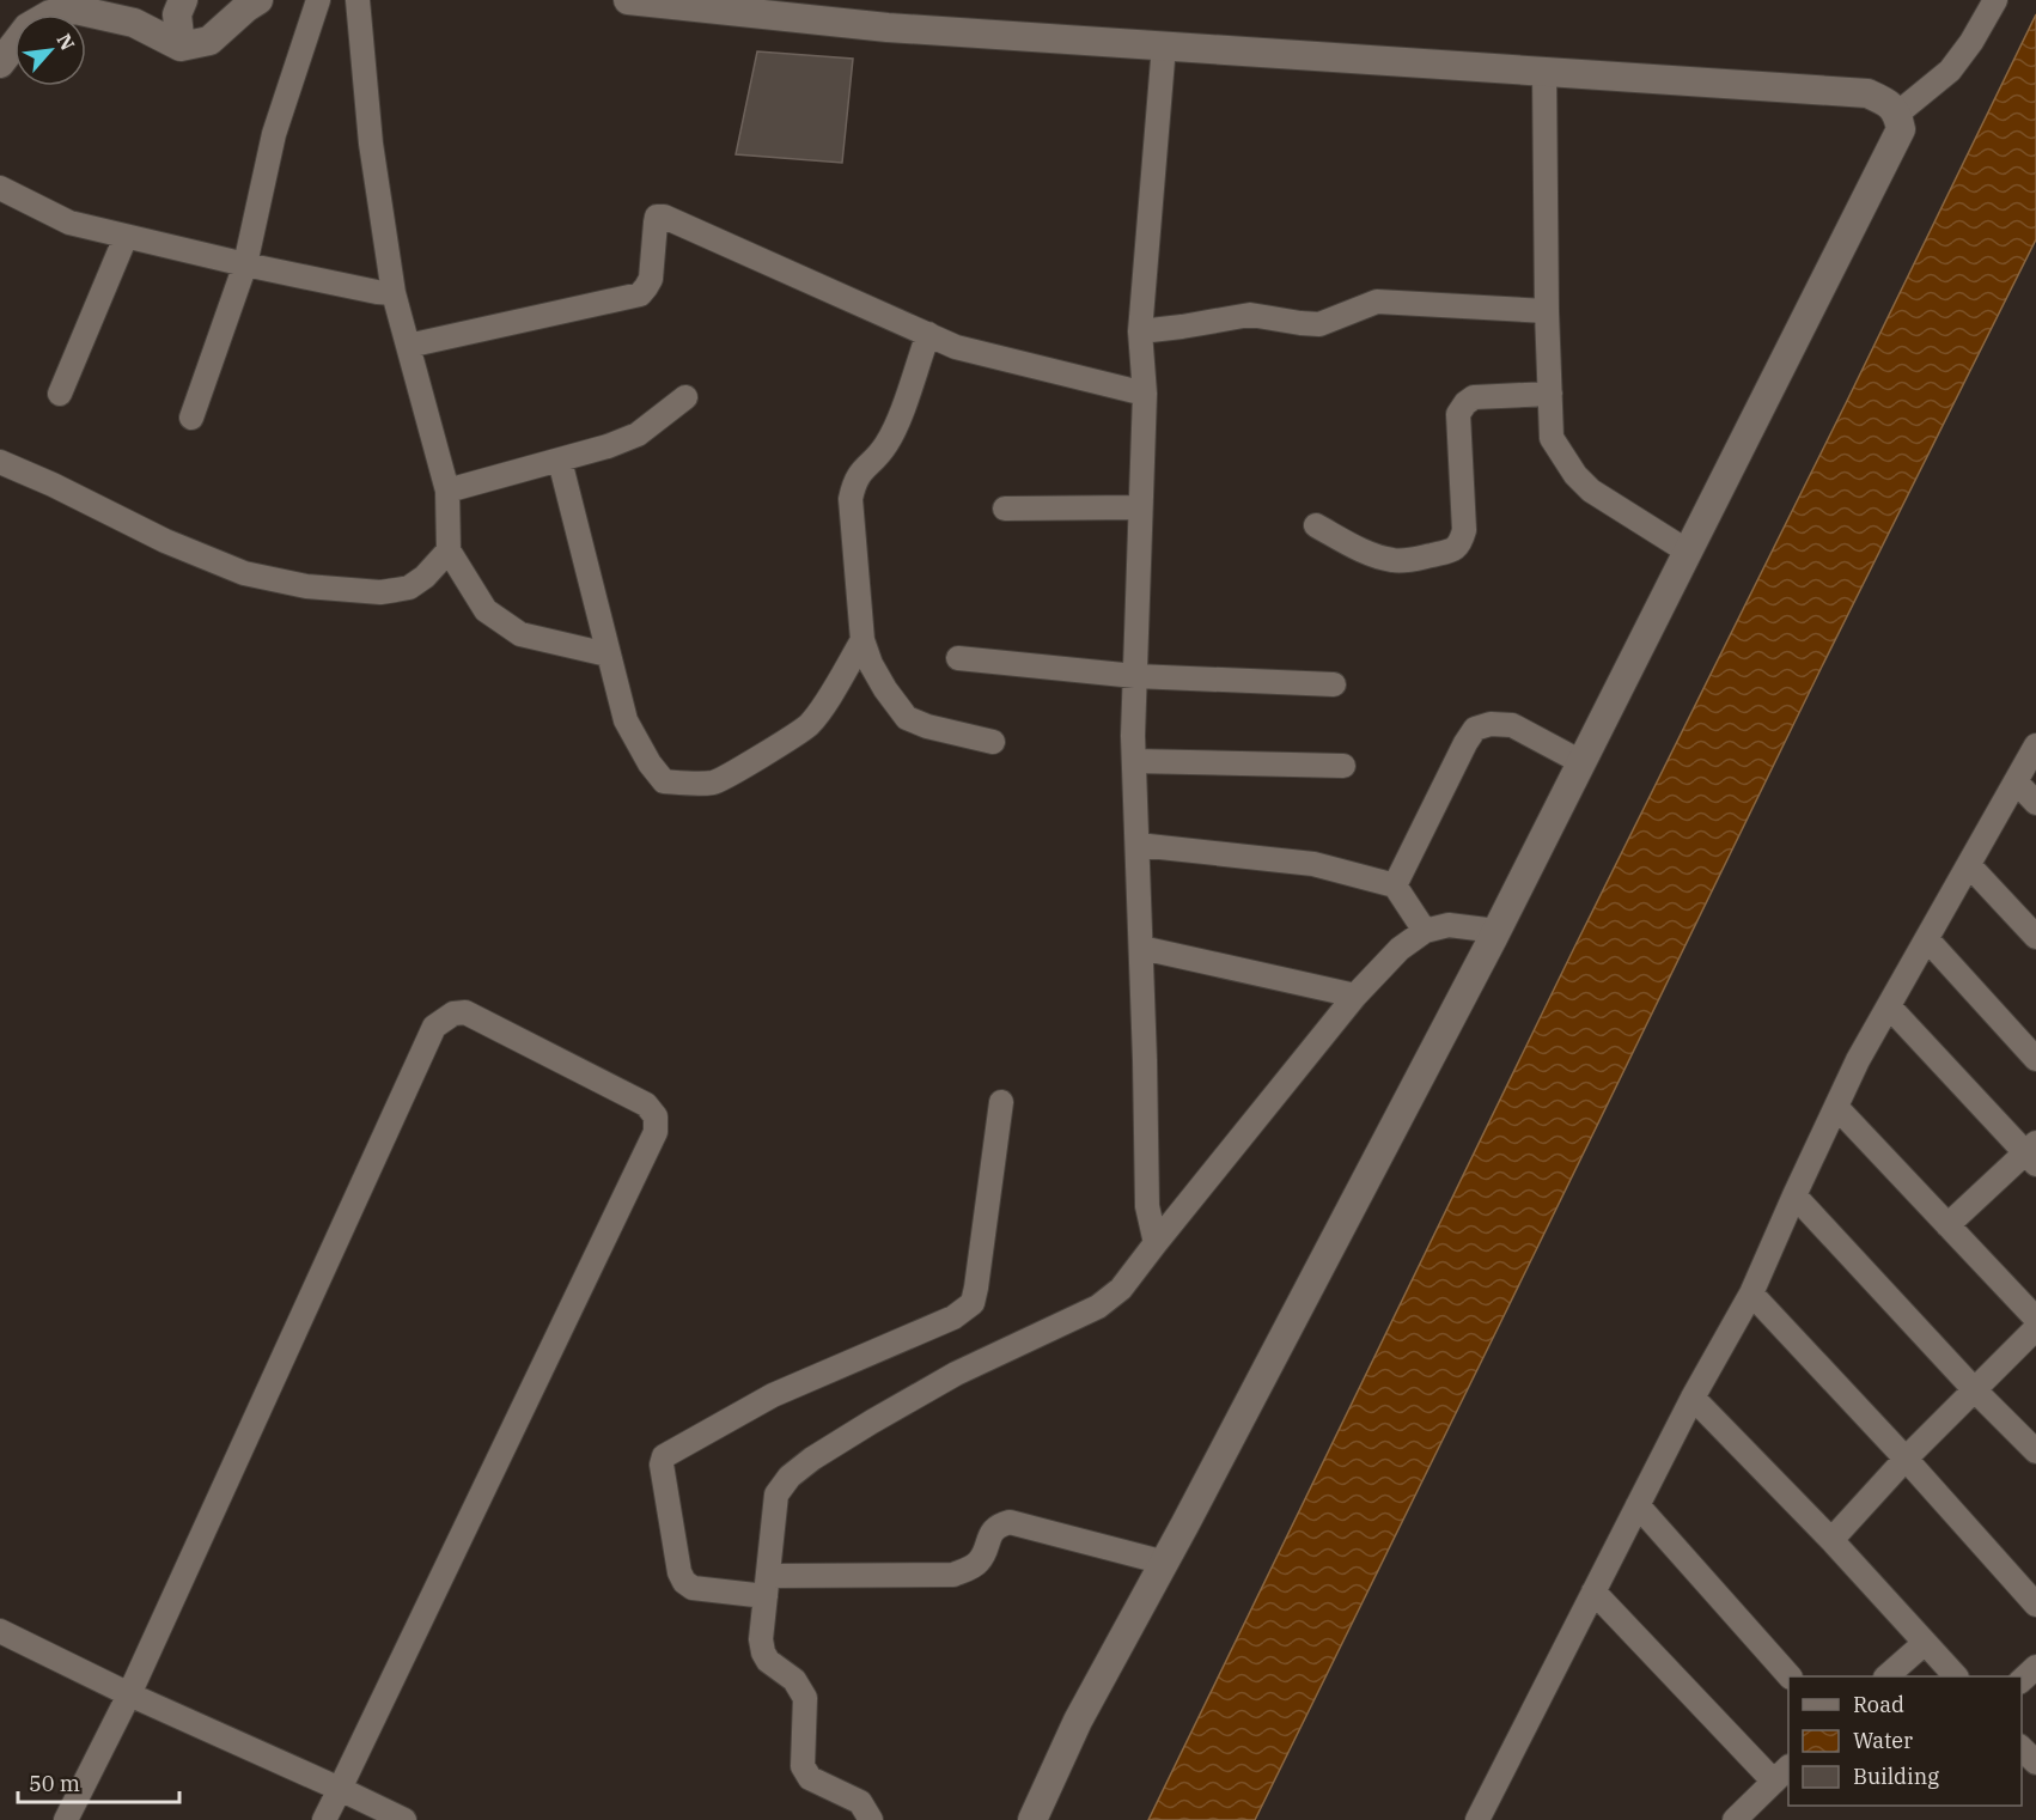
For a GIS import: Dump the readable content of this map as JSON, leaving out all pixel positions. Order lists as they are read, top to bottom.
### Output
{
  "legend": ["Road", "Water", "Building"],
  "scale_bar": "50 m",
  "north": "top right"
}
